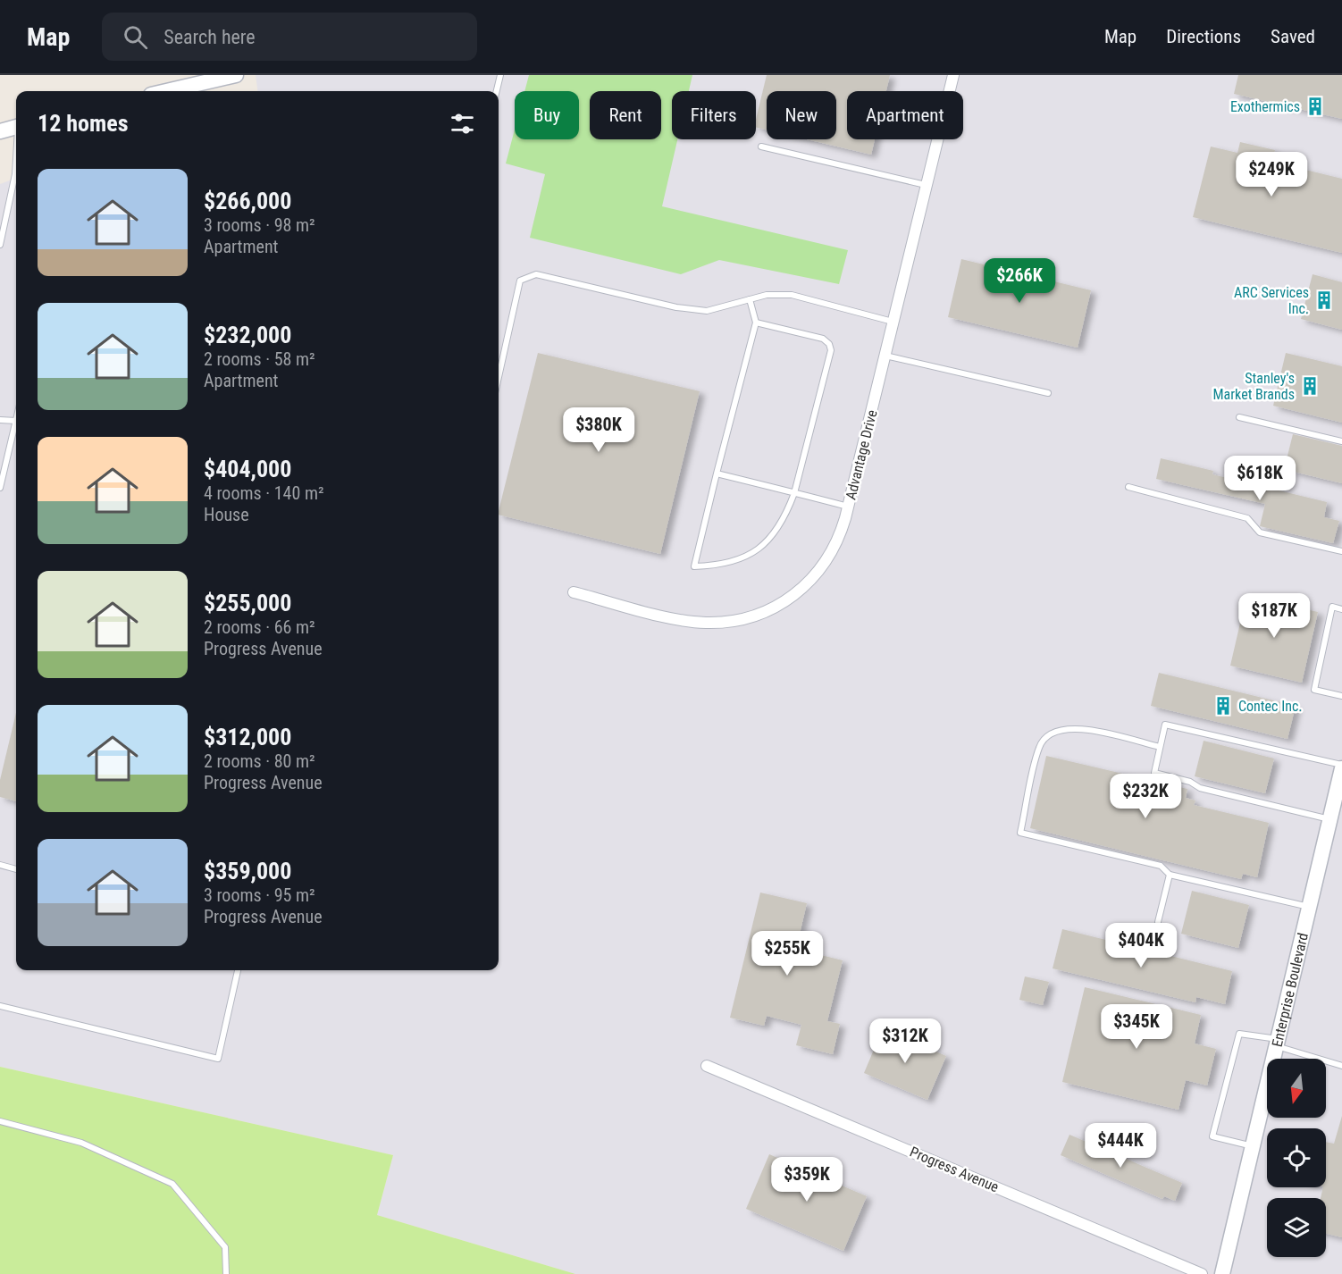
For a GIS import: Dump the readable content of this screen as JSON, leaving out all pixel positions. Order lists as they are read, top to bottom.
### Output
{
  "streets": {
    "street": ["Advantage Drive", "Enterprise Boulevard", "Progress Avenue"]
  },
  "places": {
    "building": [
      "Exothermics",
      "ARC Services Inc.",
      "Stanley's Market Brands",
      "Contec Inc."
    ]
  },
  "north": "bottom",
  "page": {
    "header": "Map",
    "search": "Search here",
    "nav": ["Map", "Directions", "Saved"],
    "chip": [
      "Buy",
      "Rent",
      "Filters",
      "New",
      "Apartment"
    ],
    "heading": "12 homes",
    "price": [
      "$249K",
      "$266K",
      "$380K",
      "$618K",
      "$187K",
      "$232K",
      "$404K",
      "$255K",
      "$345K",
      "$312K",
      "$444K",
      "$359K"
    ],
    "list": [
      {
        "name": "$266,000",
        "note": "3 rooms · 98 m² · Apartment"
      },
      {
        "name": "$232,000",
        "note": "2 rooms · 58 m² · Apartment"
      },
      {
        "name": "$404,000",
        "note": "4 rooms · 140 m² · House"
      },
      {
        "name": "$255,000",
        "note": "2 rooms · 66 m² · Progress Avenue"
      },
      {
        "name": "$312,000",
        "note": "2 rooms · 80 m² · Progress Avenue"
      },
      {
        "name": "$359,000",
        "note": "3 rooms · 95 m² · Progress Avenue"
      }
    ]
  }
}
